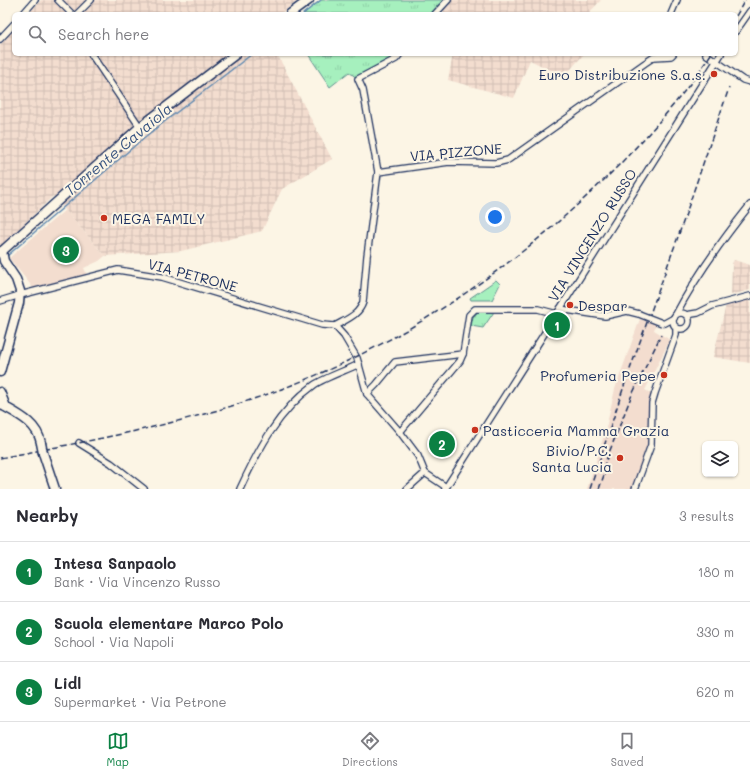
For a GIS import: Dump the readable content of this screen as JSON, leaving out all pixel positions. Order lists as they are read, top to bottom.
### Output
{
  "streets": {
    "street": ["VIA PIZZONE", "VIA VINCENZO RUSSO", "VIA PETRONE"]
  },
  "water": ["Torrente Cavaiola"],
  "places": [
    "Euro Distribuzione S.a.s.",
    "MEGA FAMILY",
    "Despar",
    "Profumeria Pepe",
    "Pasticceria Mamma Grazia",
    "Bivio/P.C. Santa Lucia"
  ],
  "page": {
    "search": "Search here",
    "pins": ["3", "1", "2"],
    "heading": ["Nearby", "3 results"],
    "list": [
      {
        "mark": "1",
        "name": "Intesa Sanpaolo",
        "note": "Bank · Via Vincenzo Russo",
        "value": "180 m"
      },
      {
        "mark": "2",
        "name": "Scuola elementare Marco Polo",
        "note": "School · Via Napoli",
        "value": "330 m"
      },
      {
        "mark": "3",
        "name": "Lidl",
        "note": "Supermarket · Via Petrone",
        "value": "620 m"
      }
    ],
    "nav": ["Map", "Directions", "Saved"]
  }
}
